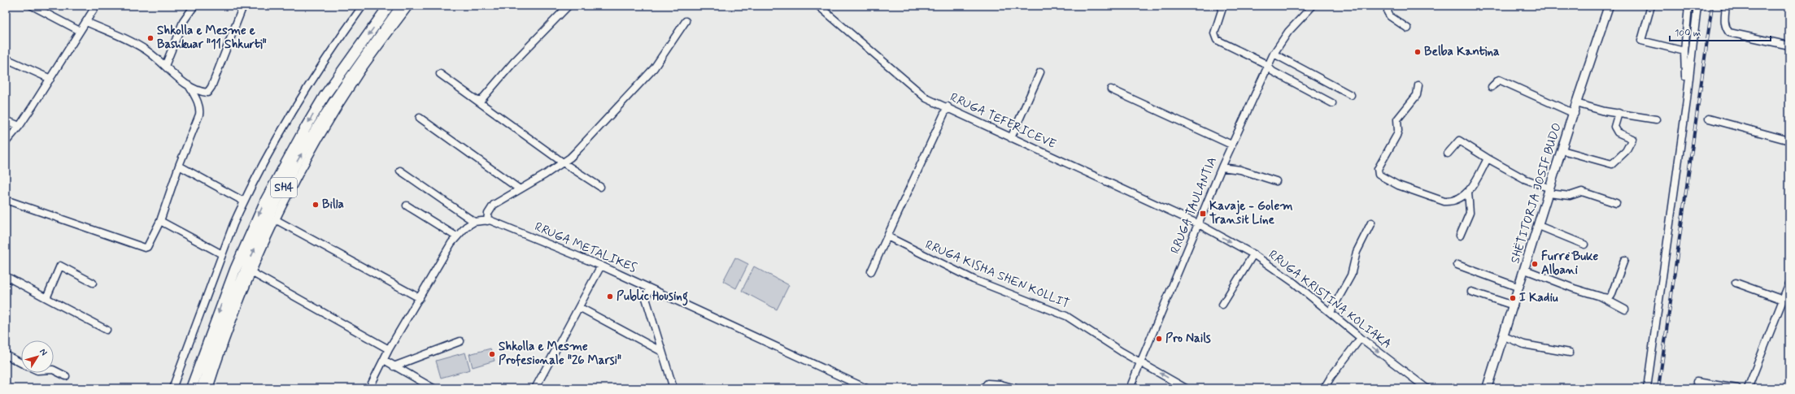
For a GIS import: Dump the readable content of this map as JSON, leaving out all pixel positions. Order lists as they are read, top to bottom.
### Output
{
  "streets": {
    "highway": ["SH4"],
    "main road": ["SHËTITORJA JOSIF BUDO"],
    "street": [
      "RRUGA TEFERICEVE",
      "RRUGA TAULANTIA",
      "RRUGA METALIKES",
      "RRUGA KISHA SHEN KOLLIT",
      "RRUGA KRISTINA KOLIAKA"
    ]
  },
  "crossings": [
    ["RRUGA TEFERICEVE", "RRUGA TAULANTIA"],
    ["RRUGA TEFERICEVE", "RRUGA KRISTINA KOLIAKA"],
    ["RRUGA TAULANTIA", "RRUGA KISHA SHEN KOLLIT"],
    ["RRUGA TAULANTIA", "RRUGA KRISTINA KOLIAKA"]
  ],
  "one_way": ["RRUGA KRISTINA KOLIAKA"],
  "places": {
    "other": [
      "Shkolla e Mesme e Bashkuar \"11 Shkurti\"",
      "Belba Kantina",
      "Billa",
      "Furrë Buke Albani",
      "Public Housing",
      "I Kadiu",
      "Pro Nails",
      "Shkolla e Mesme Profesionale \"26 Marsi\""
    ],
    "transit": ["Kavaje - Golem Transit Line"]
  },
  "scale_bar": "100 m",
  "north": "top right"
}
